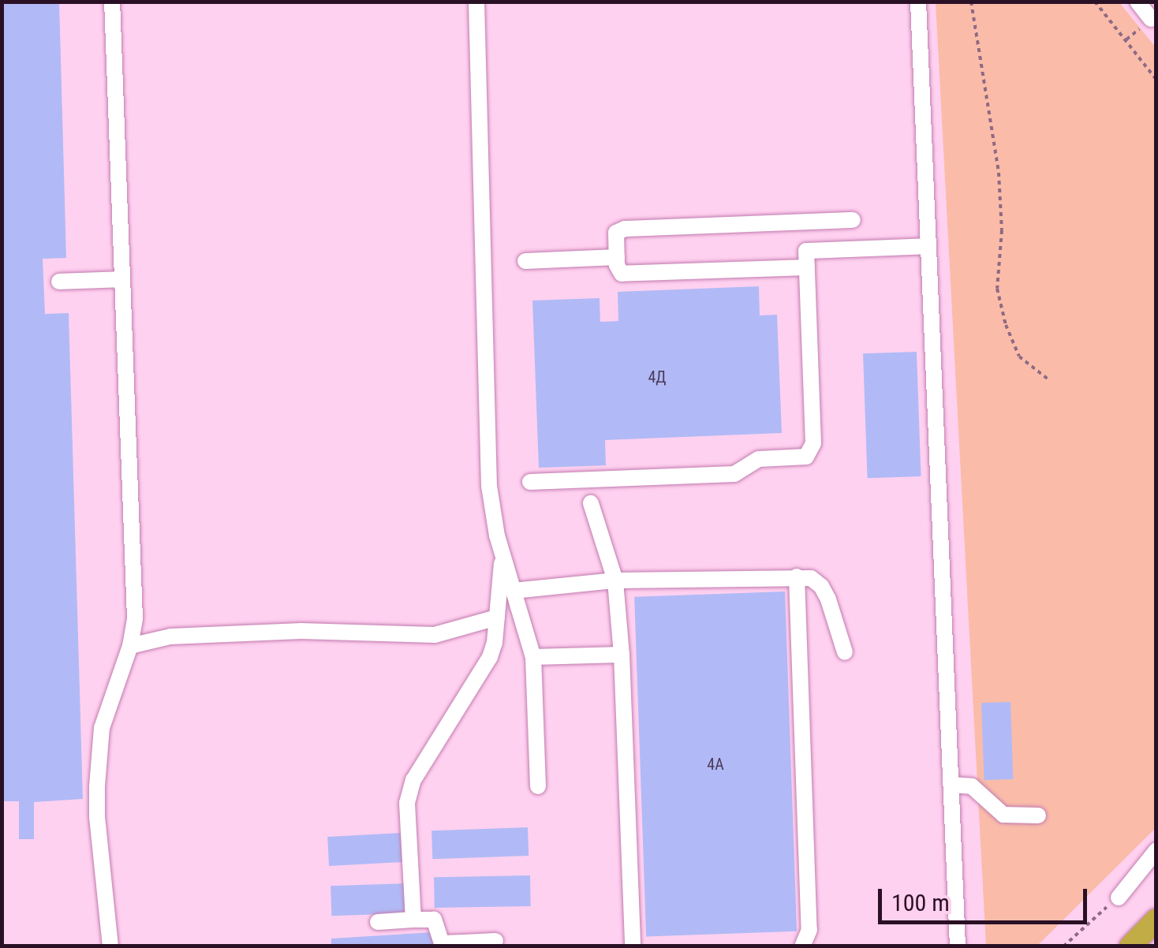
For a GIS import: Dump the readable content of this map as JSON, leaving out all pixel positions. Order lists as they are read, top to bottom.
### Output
{
  "house_numbers": ["4Д", "4А"],
  "scale_bar": "100 m"
}
